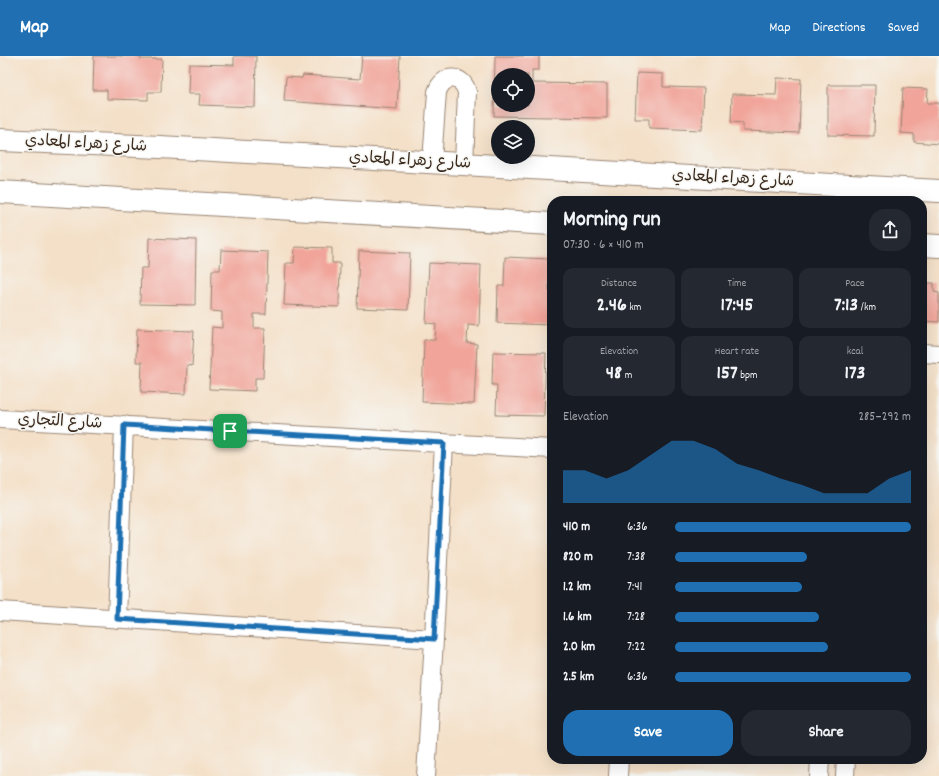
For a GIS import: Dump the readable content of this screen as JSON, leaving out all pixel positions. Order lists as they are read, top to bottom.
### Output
{
  "streets": {
    "main road": ["شارع زهراء المعادي"],
    "street": ["شارع التجاري"]
  },
  "page": {
    "header": "Map",
    "nav": ["Map", "Directions", "Saved"],
    "heading": ["Morning run", "07:30 · 6 × 410 m"],
    "stats": [
      ["Distance", "2.46 km"],
      ["Time", "17:45"],
      ["Pace", "7:13 /km"],
      ["Elevation", "48 m"],
      ["Heart rate", "157 bpm"],
      ["kcal", "173"]
    ],
    "chart": ["Elevation", "285–292 m"],
    "list": [
      {
        "name": "410 m",
        "note": "6:36"
      },
      {
        "name": "820 m",
        "note": "7:38"
      },
      {
        "name": "1.2 km",
        "note": "7:41"
      },
      {
        "name": "1.6 km",
        "note": "7:28"
      },
      {
        "name": "2.0 km",
        "note": "7:22"
      },
      {
        "name": "2.5 km",
        "note": "6:36"
      }
    ],
    "buttons": ["Save", "Share"]
  }
}
